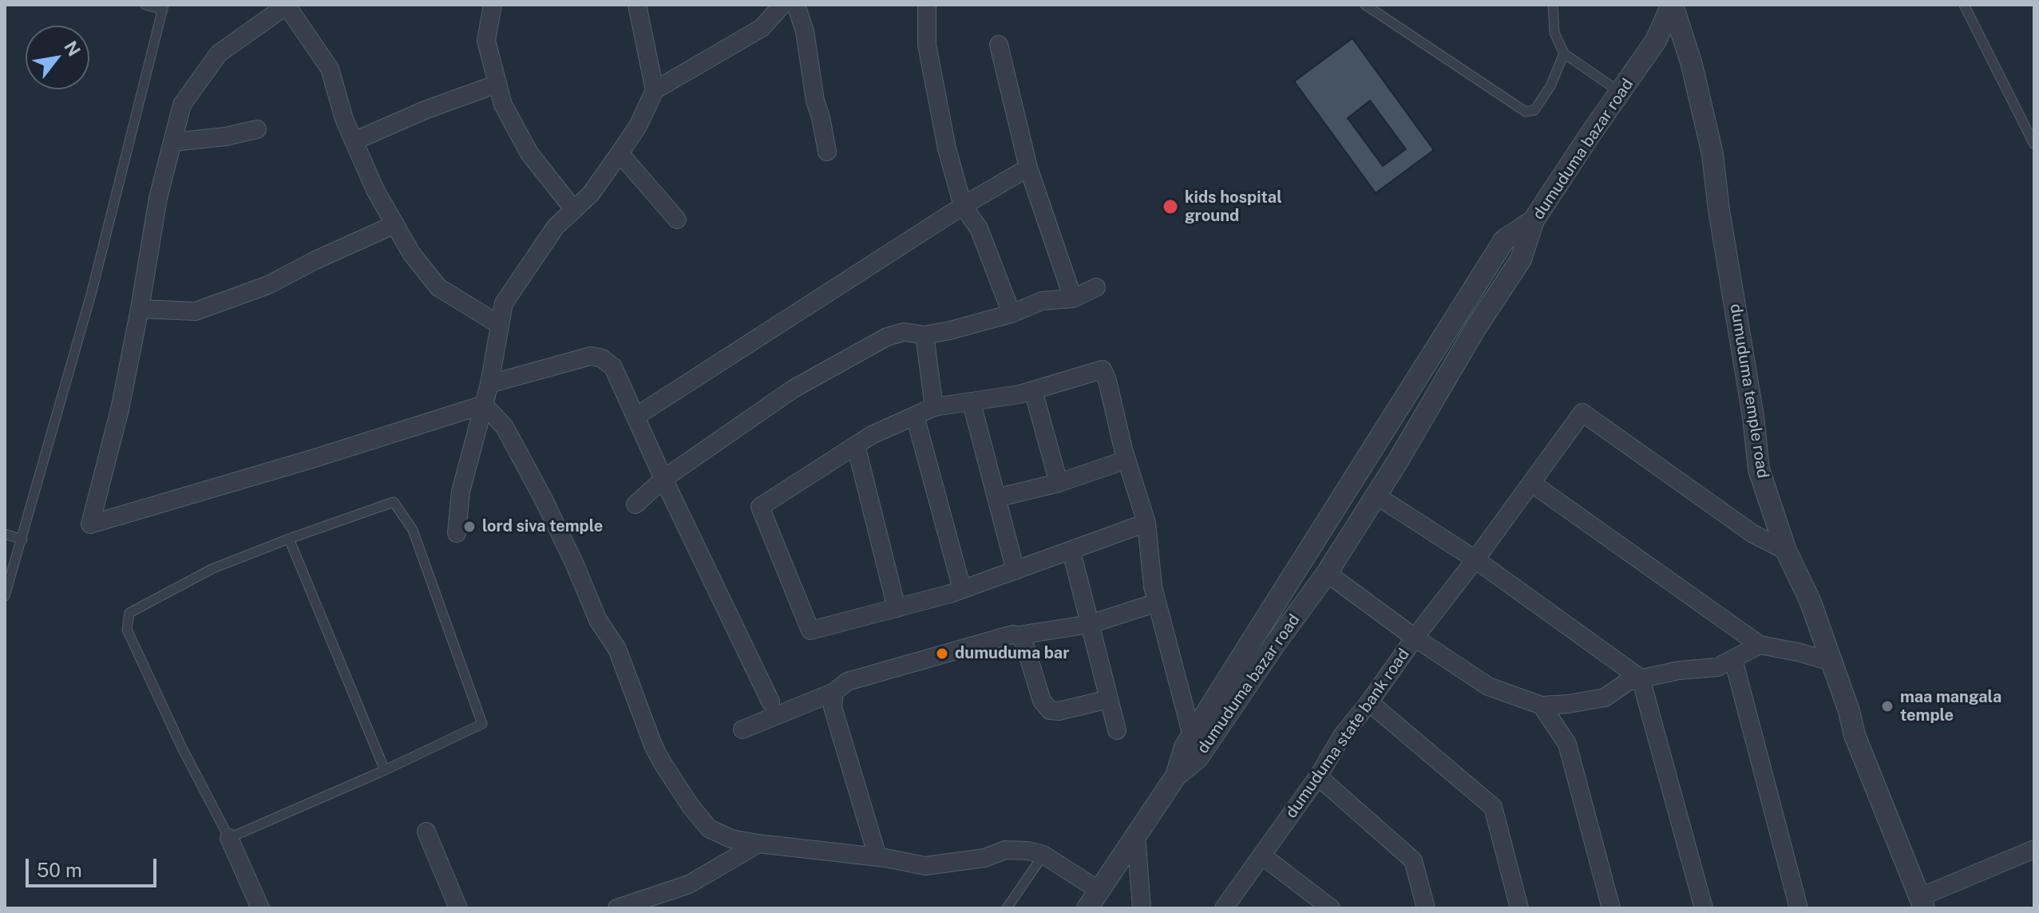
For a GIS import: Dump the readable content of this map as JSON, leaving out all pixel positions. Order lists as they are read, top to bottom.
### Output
{
  "streets": {
    "street": ["dumuduma bazar road", "dumuduma temple road", "dumuduma state bank road"]
  },
  "crossings": [
    ["dumuduma bazar road", "dumuduma temple road"]
  ],
  "places": [
    "kids hospital ground",
    "lord siva temple",
    "dumuduma bar",
    "maa mangala temple"
  ],
  "scale_bar": "50 m",
  "north": "top right"
}
